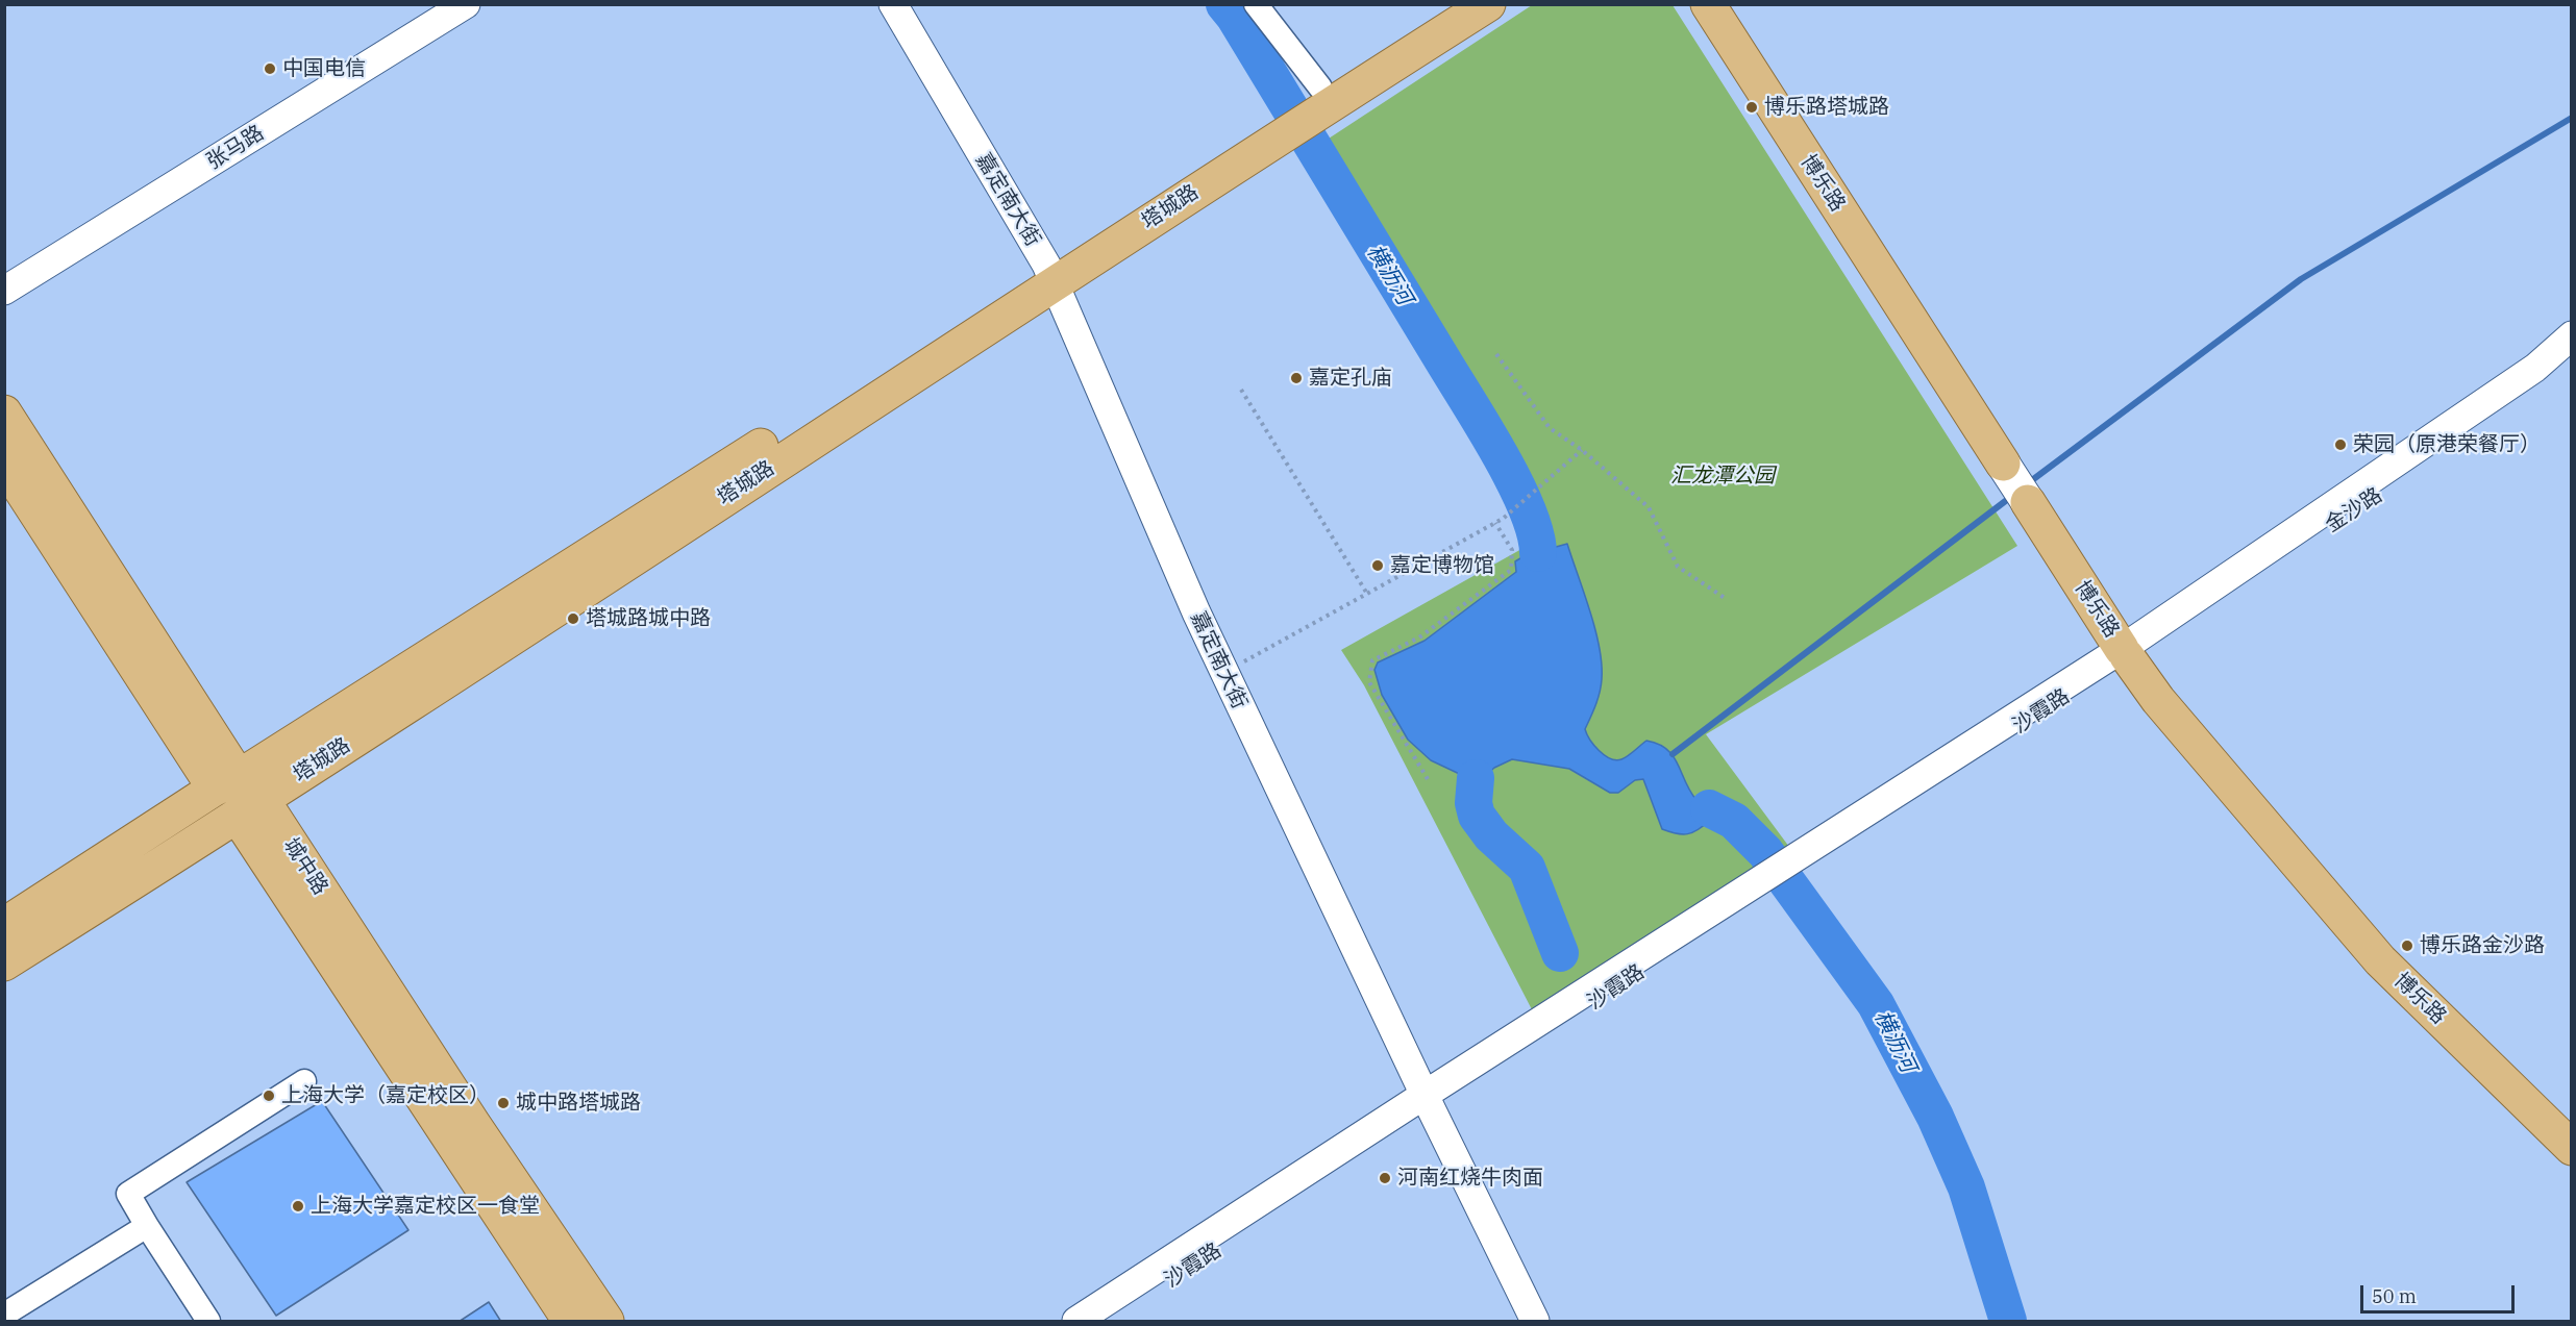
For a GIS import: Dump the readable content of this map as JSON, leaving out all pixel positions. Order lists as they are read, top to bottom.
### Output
{
  "streets": {
    "main road": ["博乐路", "塔城路", "城中路"],
    "street": [
      "张马路",
      "嘉定南大街",
      "金沙路",
      "沙霞路"
    ]
  },
  "crossings": [
    ["博乐路", "金沙路"],
    ["博乐路", "沙霞路"],
    ["嘉定南大街", "塔城路"],
    ["嘉定南大街", "沙霞路"],
    ["塔城路", "城中路"],
    ["金沙路", "沙霞路"]
  ],
  "water": ["横沥河"],
  "parks": ["汇龙潭公园"],
  "places": [
    "中国电信",
    "博乐路塔城路",
    "嘉定孔庙",
    "荣园（原港荣餐厅）",
    "嘉定博物馆",
    "塔城路城中路",
    "博乐路金沙路",
    "上海大学（嘉定校区）",
    "城中路塔城路",
    "河南红烧牛肉面",
    "上海大学嘉定校区一食堂"
  ],
  "scale_bar": "50 m"
}
